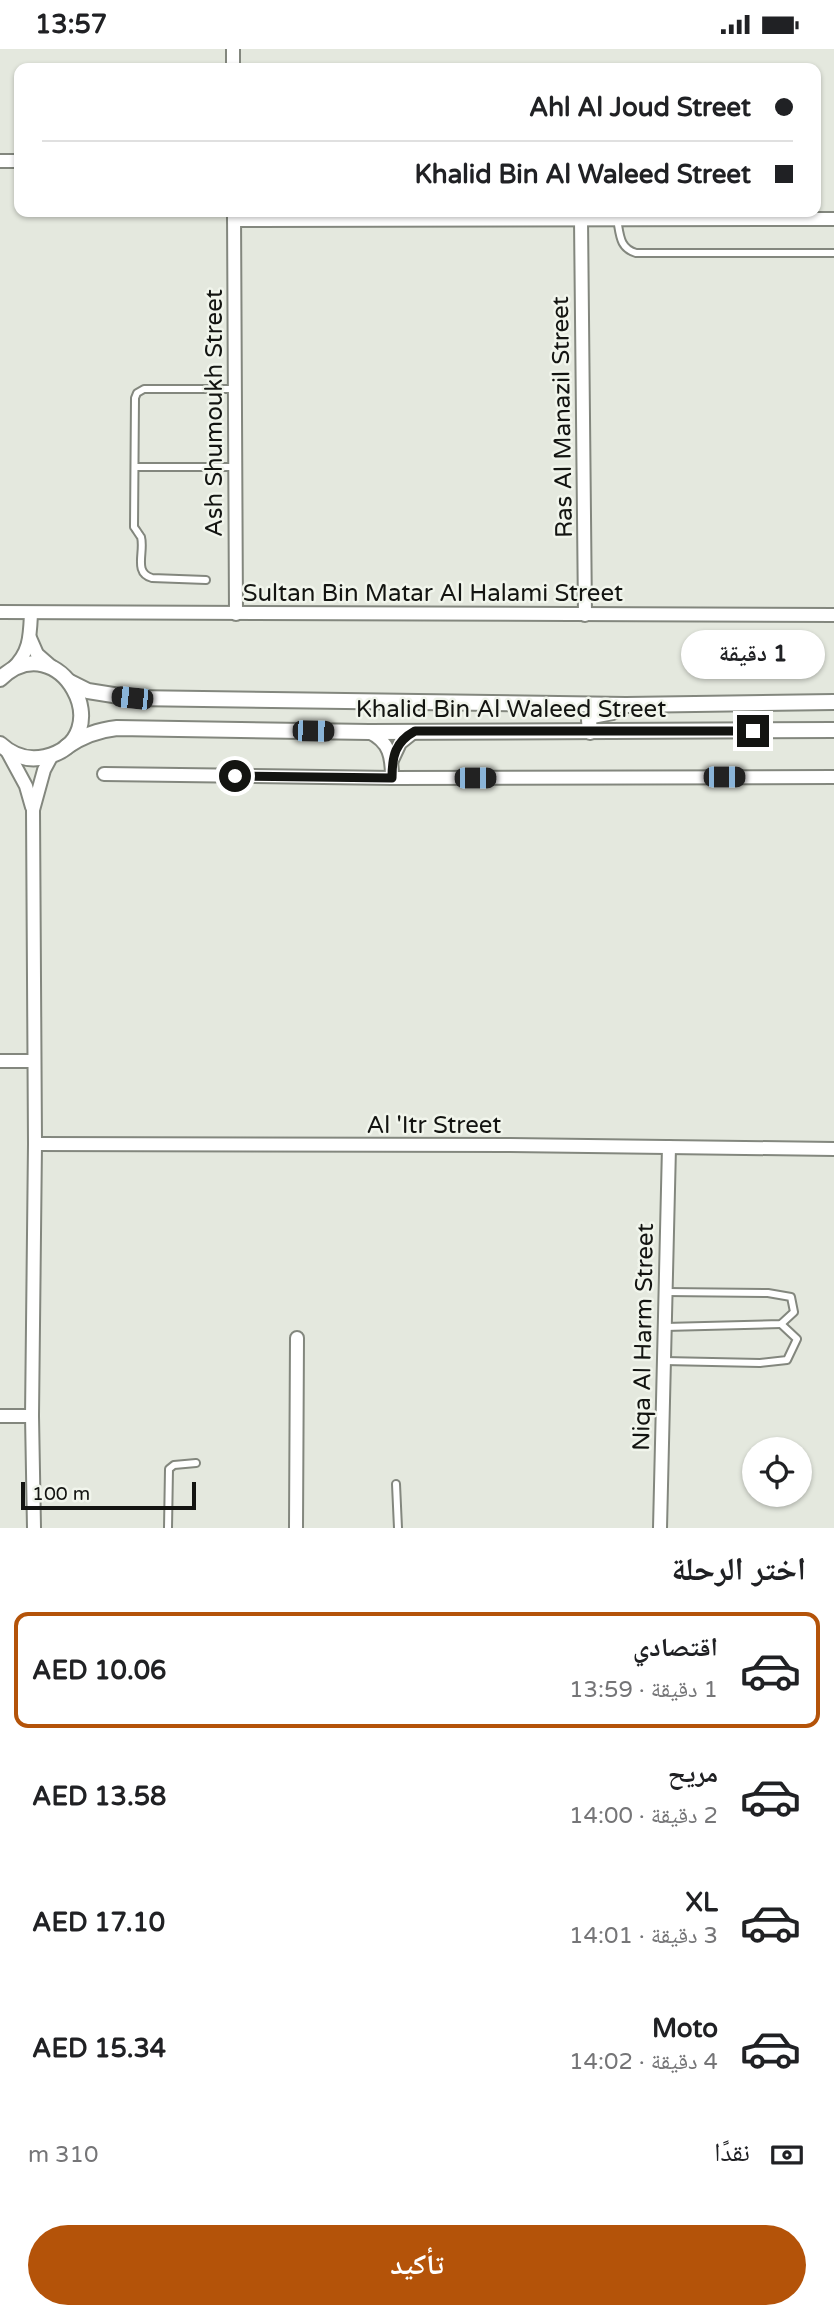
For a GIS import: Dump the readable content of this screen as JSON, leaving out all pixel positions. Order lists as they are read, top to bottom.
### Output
{
  "streets": {
    "street": [
      "Ash Shumoukh Street",
      "Ras Al Manazil Street",
      "Sultan Bin Matar Al Halami Street",
      "Khalid Bin Al Waleed Street",
      "Al 'Itr Street",
      "Niqa Al Harm Street"
    ]
  },
  "crossings": [
    ["Ash Shumoukh Street", "Sultan Bin Matar Al Halami Street"],
    ["Ras Al Manazil Street", "Sultan Bin Matar Al Halami Street"],
    ["Al 'Itr Street", "Niqa Al Harm Street"]
  ],
  "scale_bar": "100 m",
  "page": {
    "status": "13:57",
    "banner": ["Ahl Al Joud Street", "Khalid Bin Al Waleed Street"],
    "bubble": "1 دقيقة",
    "scale": "100 m",
    "heading": "اختر الرحلة",
    "list": [
      {
        "name": "اقتصادي",
        "note": "1 دقيقة · 13:59",
        "value": "AED 10.06"
      },
      {
        "name": "مريح",
        "note": "2 دقيقة · 14:00",
        "value": "AED 13.58"
      },
      {
        "name": "XL",
        "note": "3 دقيقة · 14:01",
        "value": "AED 17.10"
      },
      {
        "name": "Moto",
        "note": "4 دقيقة · 14:02",
        "value": "AED 15.34"
      }
    ],
    "pay": ["نقدًا", "310 m"],
    "buttons": "تأكيد"
  }
}
